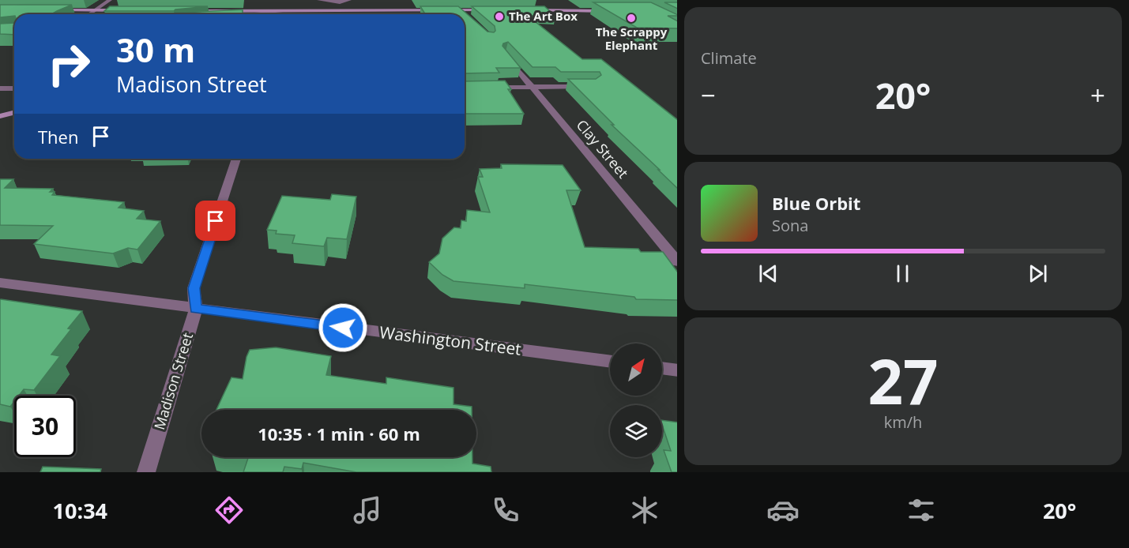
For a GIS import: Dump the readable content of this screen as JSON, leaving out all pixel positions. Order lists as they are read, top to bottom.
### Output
{
  "streets": {
    "street": ["Clay Street", "Washington Street", "Madison Street"]
  },
  "crossings": [
    ["Washington Street", "Madison Street"]
  ],
  "places": ["The Art Box", "The Scrappy Elephant"],
  "north": "top right",
  "page": {
    "tile": [
      "Climate",
      ["27", "km/h"]
    ],
    "turn": ["30 m", "Madison Street"],
    "heat": ["−", "20°", "+"],
    "then": "Then",
    "song": ["Blue Orbit", "Sona"],
    "limit": "30",
    "trip": "10:35 · 1 min · 60 m",
    "tabs": ["10:34", "20°"]
  }
}
